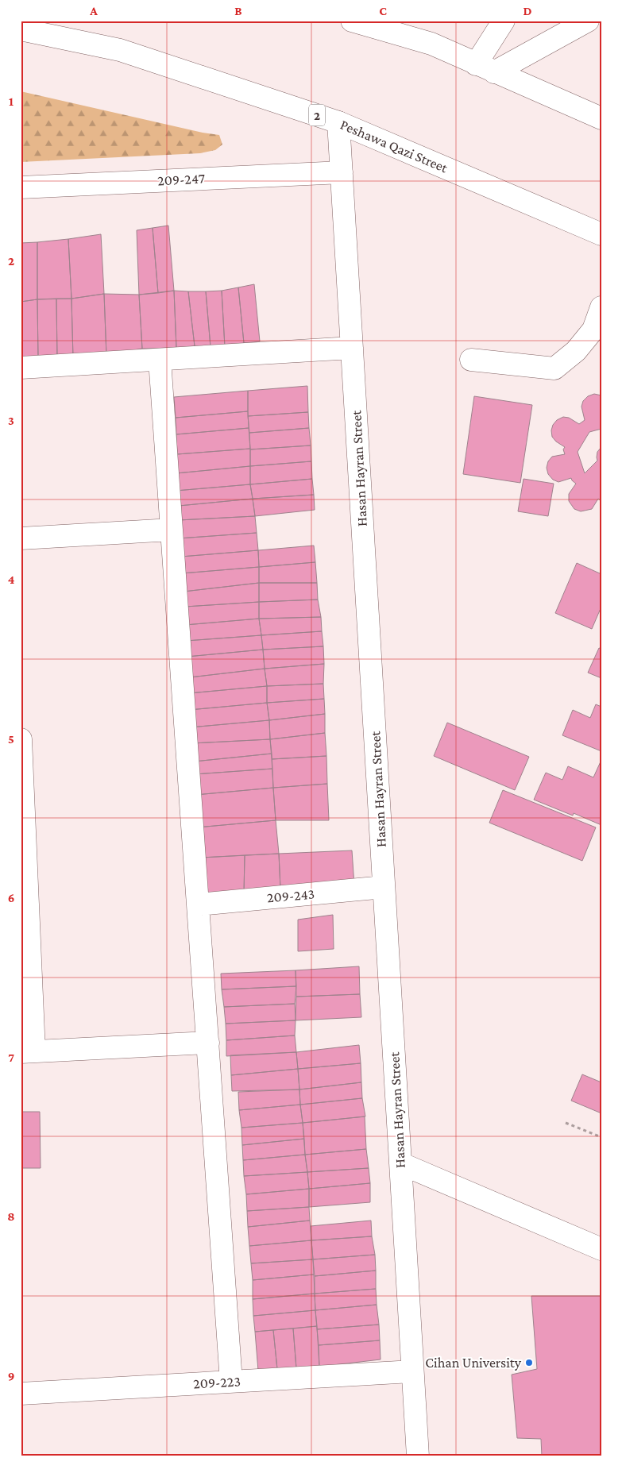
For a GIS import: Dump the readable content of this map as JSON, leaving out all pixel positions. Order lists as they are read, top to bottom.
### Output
{
  "streets": {
    "main road": [
      "2",
      "Peshawa Qazi Street",
      "209-247",
      "Hasan Hayran Street",
      "209-243",
      "209-223"
    ]
  },
  "crossings": [
    ["Peshawa Qazi Street", "Hasan Hayran Street"],
    ["209-247", "Hasan Hayran Street"],
    ["Hasan Hayran Street", "209-243"],
    ["Hasan Hayran Street", "209-223"]
  ],
  "places": ["Cihan University"],
  "grid": {
    "columns": [
      "A",
      "B",
      "C",
      "D"
    ],
    "rows": [
      "1",
      "2",
      "3",
      "4",
      "5",
      "6",
      "7",
      "8",
      "9"
    ]
  }
}
